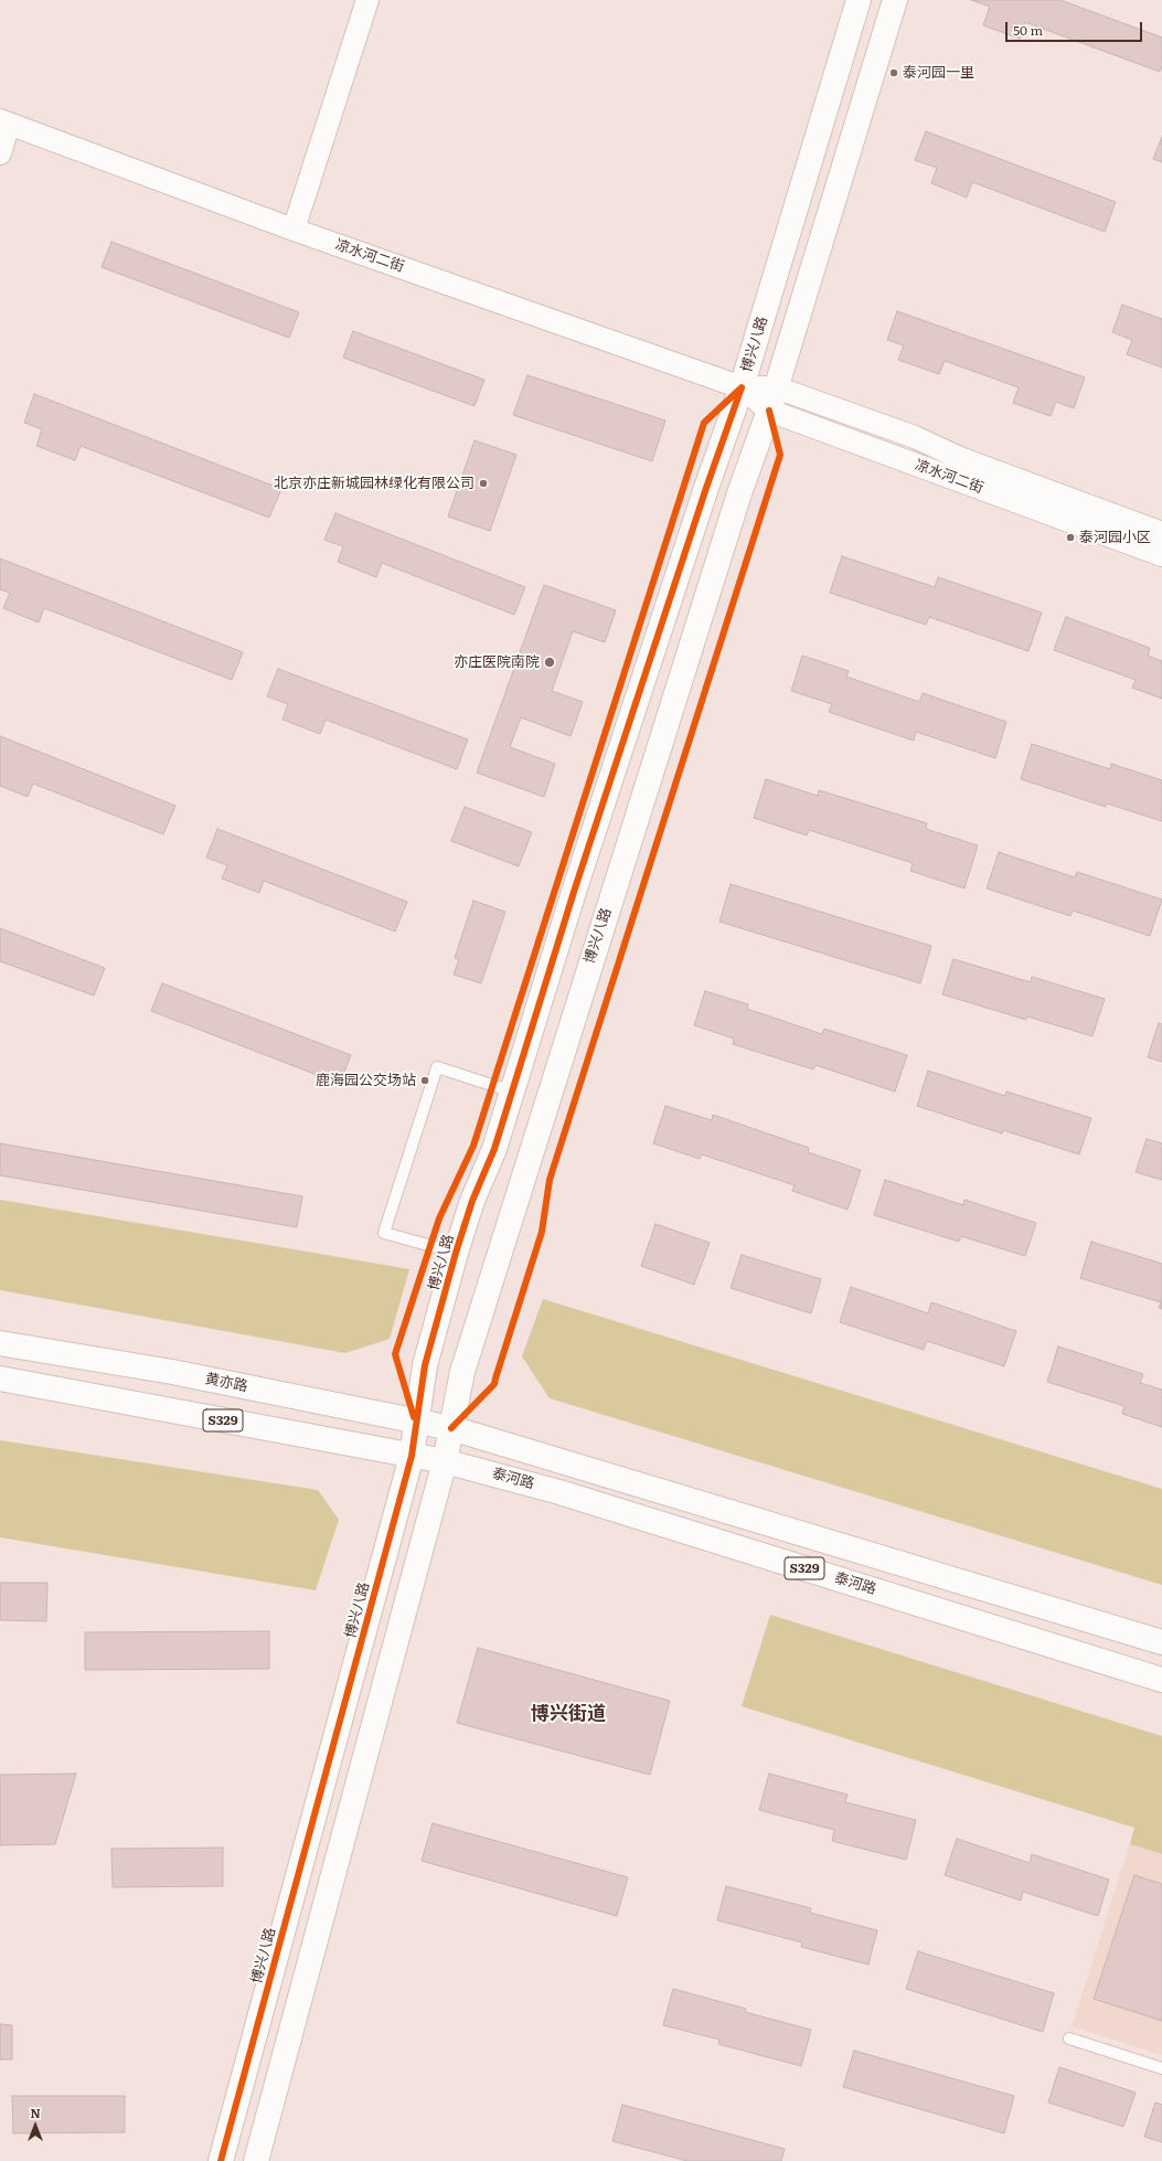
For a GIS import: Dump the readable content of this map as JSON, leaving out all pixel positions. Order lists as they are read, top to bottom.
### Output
{
  "streets": {
    "street": [
      "凉水河二街",
      "博兴八路",
      "黄亦路",
      "S329",
      "泰河路"
    ]
  },
  "crossings": [
    ["凉水河二街", "博兴八路"],
    ["博兴八路", "黄亦路"],
    ["博兴八路", "S329"],
    ["博兴八路", "泰河路"],
    ["黄亦路", "S329"],
    ["S329", "泰河路"]
  ],
  "districts": ["博兴街道"],
  "places": [
    "泰河园一里",
    "北京亦庄新城园林绿化有限公司",
    "泰河园小区",
    "亦庄医院南院",
    "鹿海园公交场站"
  ],
  "scale_bar": "50 m",
  "north": "top"
}
